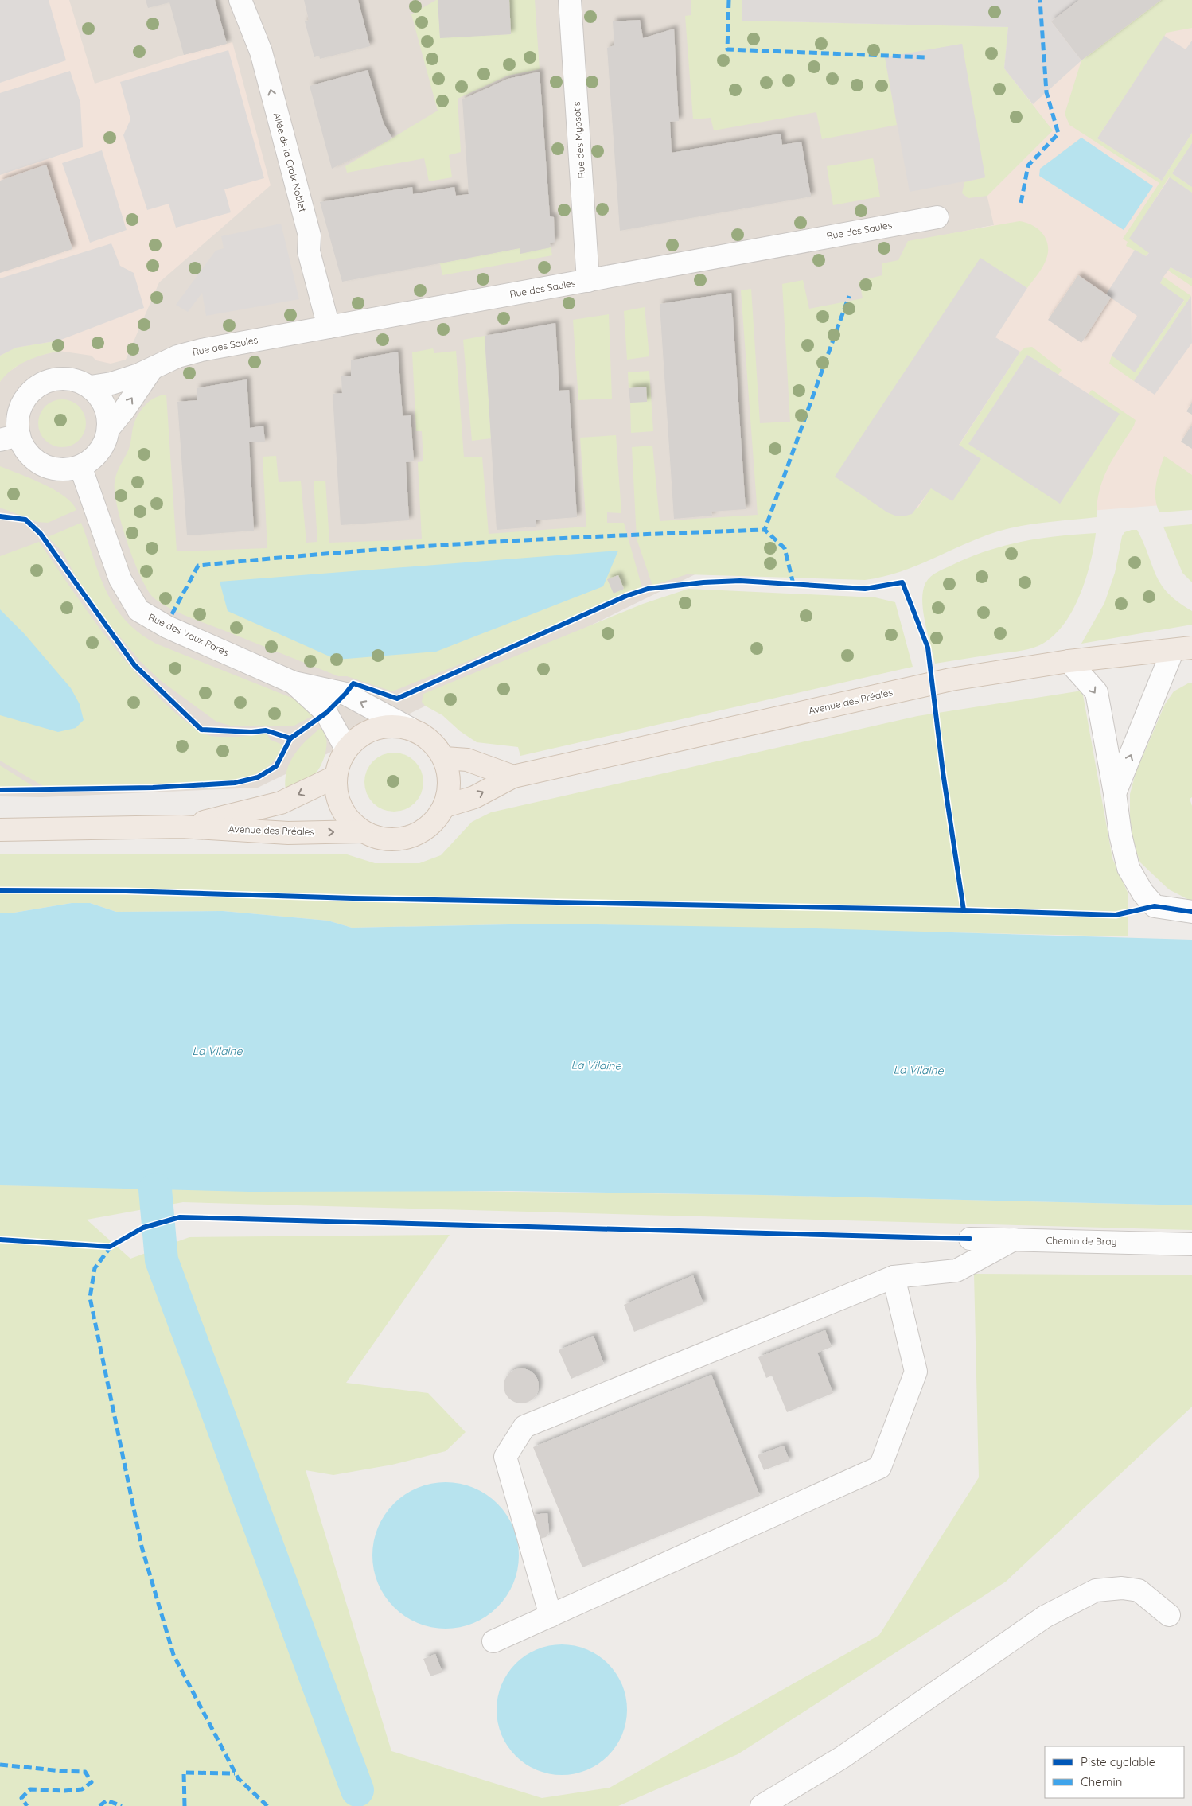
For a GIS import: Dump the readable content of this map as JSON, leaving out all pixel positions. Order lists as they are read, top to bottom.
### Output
{
  "streets": {
    "main road": ["Avenue des Préales"],
    "street": [
      "Rue des Myosotis",
      "Allée de la Croix Noblet",
      "Rue des Saules",
      "Rue des Vaux Parés",
      "Chemin de Bray"
    ]
  },
  "crossings": [
    ["Rue des Myosotis", "Rue des Saules"],
    ["Allée de la Croix Noblet", "Rue des Saules"],
    ["Rue des Saules", "Rue des Vaux Parés"],
    ["Rue des Vaux Parés", "Avenue des Préales"]
  ],
  "one_way": ["Allée de la Croix Noblet"],
  "water": ["La Vilaine"],
  "legend": ["Piste cyclable", "Chemin"]
}
